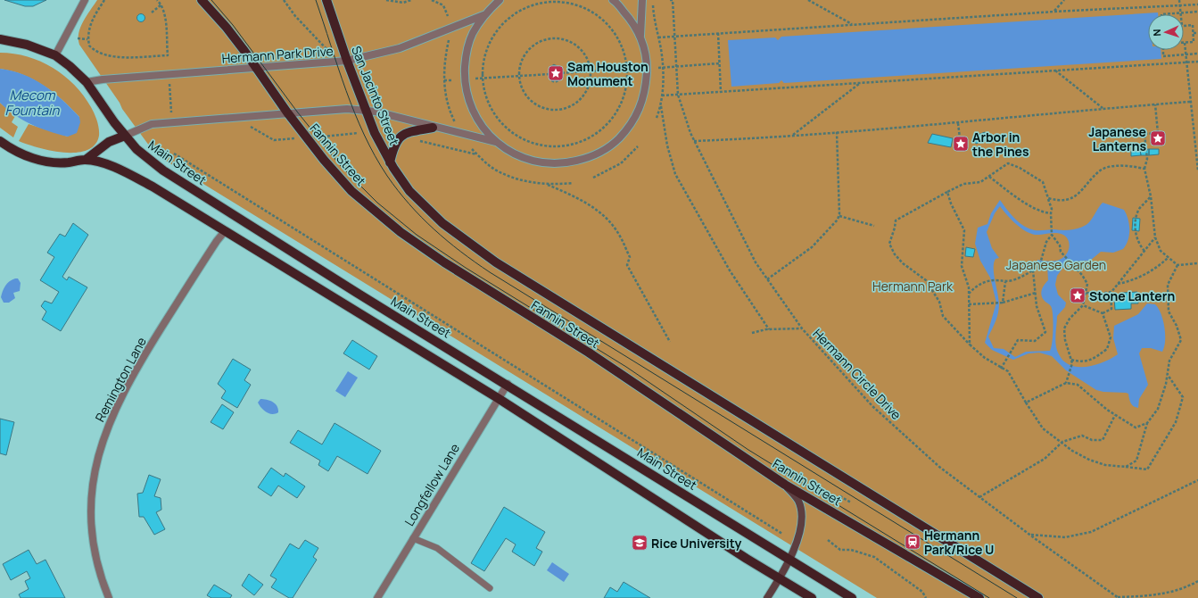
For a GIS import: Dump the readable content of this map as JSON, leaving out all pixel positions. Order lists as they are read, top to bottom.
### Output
{
  "streets": {
    "main road": ["San Jacinto Street", "Fannin Street", "Main Street"],
    "street": ["Hermann Park Drive", "Remington Lane", "Longfellow Lane"],
    "path": ["Hermann Circle Drive"]
  },
  "crossings": [
    ["Hermann Park Drive", "San Jacinto Street"],
    ["Hermann Park Drive", "Fannin Street"],
    ["Hermann Park Drive", "Main Street"],
    ["San Jacinto Street", "Fannin Street"],
    ["Main Street", "Longfellow Lane"]
  ],
  "water": ["Mecom Fountain"],
  "parks": ["Japanese Garden", "Hermann Park"],
  "places": {
    "place": [
      "Sam Houston Monument",
      "Japanese Lanterns",
      "Arbor in the Pines",
      "Stone Lantern"
    ],
    "station": ["Hermann Park/Rice U"],
    "school or university": ["Rice University"]
  },
  "north": "left"
}
